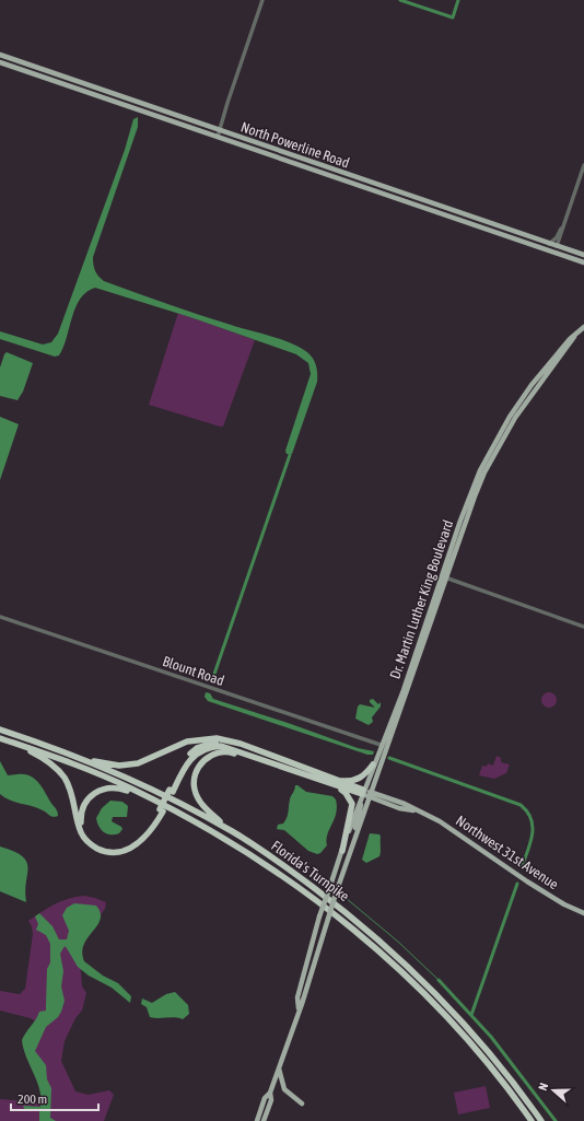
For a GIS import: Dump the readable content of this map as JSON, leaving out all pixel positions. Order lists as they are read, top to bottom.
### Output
{
  "streets": {
    "highway": ["Florida's Turnpike"],
    "main road": ["North Powerline Road", "Dr. Martin Luther King Boulevard", "Northwest 31st Avenue"],
    "street": ["Blount Road"]
  },
  "crossings": [
    ["Dr. Martin Luther King Boulevard", "Blount Road"],
    ["Dr. Martin Luther King Boulevard", "Northwest 31st Avenue"]
  ],
  "scale_bar": "200 m",
  "north": "left"
}
